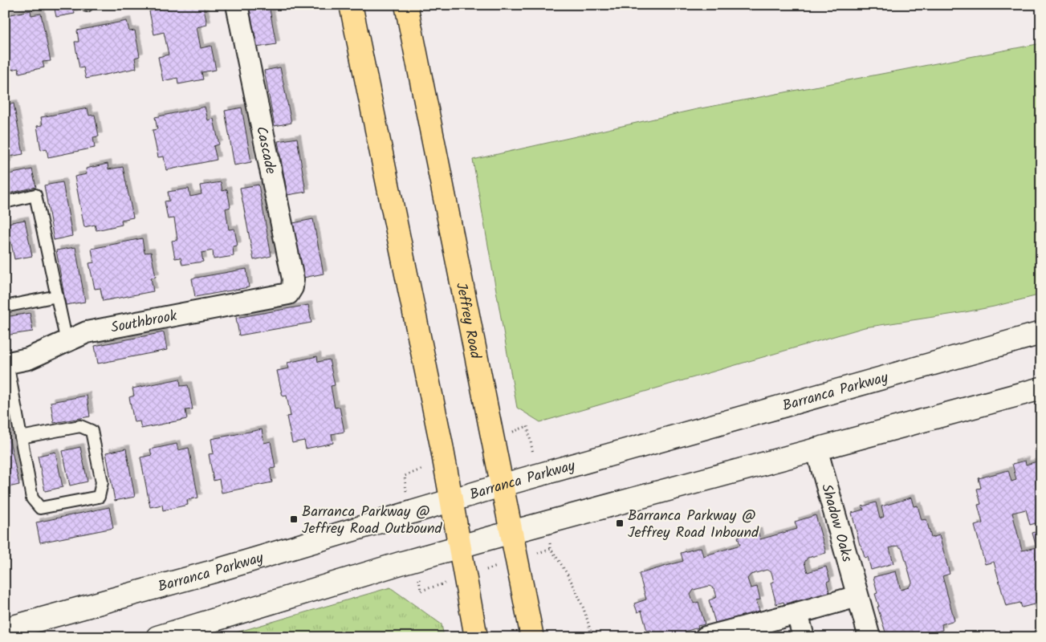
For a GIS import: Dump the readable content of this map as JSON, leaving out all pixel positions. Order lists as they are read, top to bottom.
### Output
{
  "streets": {
    "main road": ["Jeffrey Road", "Barranca Parkway"],
    "street": ["Cascade", "Southbrook", "Shadow Oaks"]
  },
  "crossings": [
    ["Cascade", "Southbrook"],
    ["Jeffrey Road", "Barranca Parkway"]
  ],
  "places": {
    "transit": ["Barranca Parkway @ Jeffrey Road Outbound", "Barranca Parkway @ Jeffrey Road Inbound"]
  }
}
